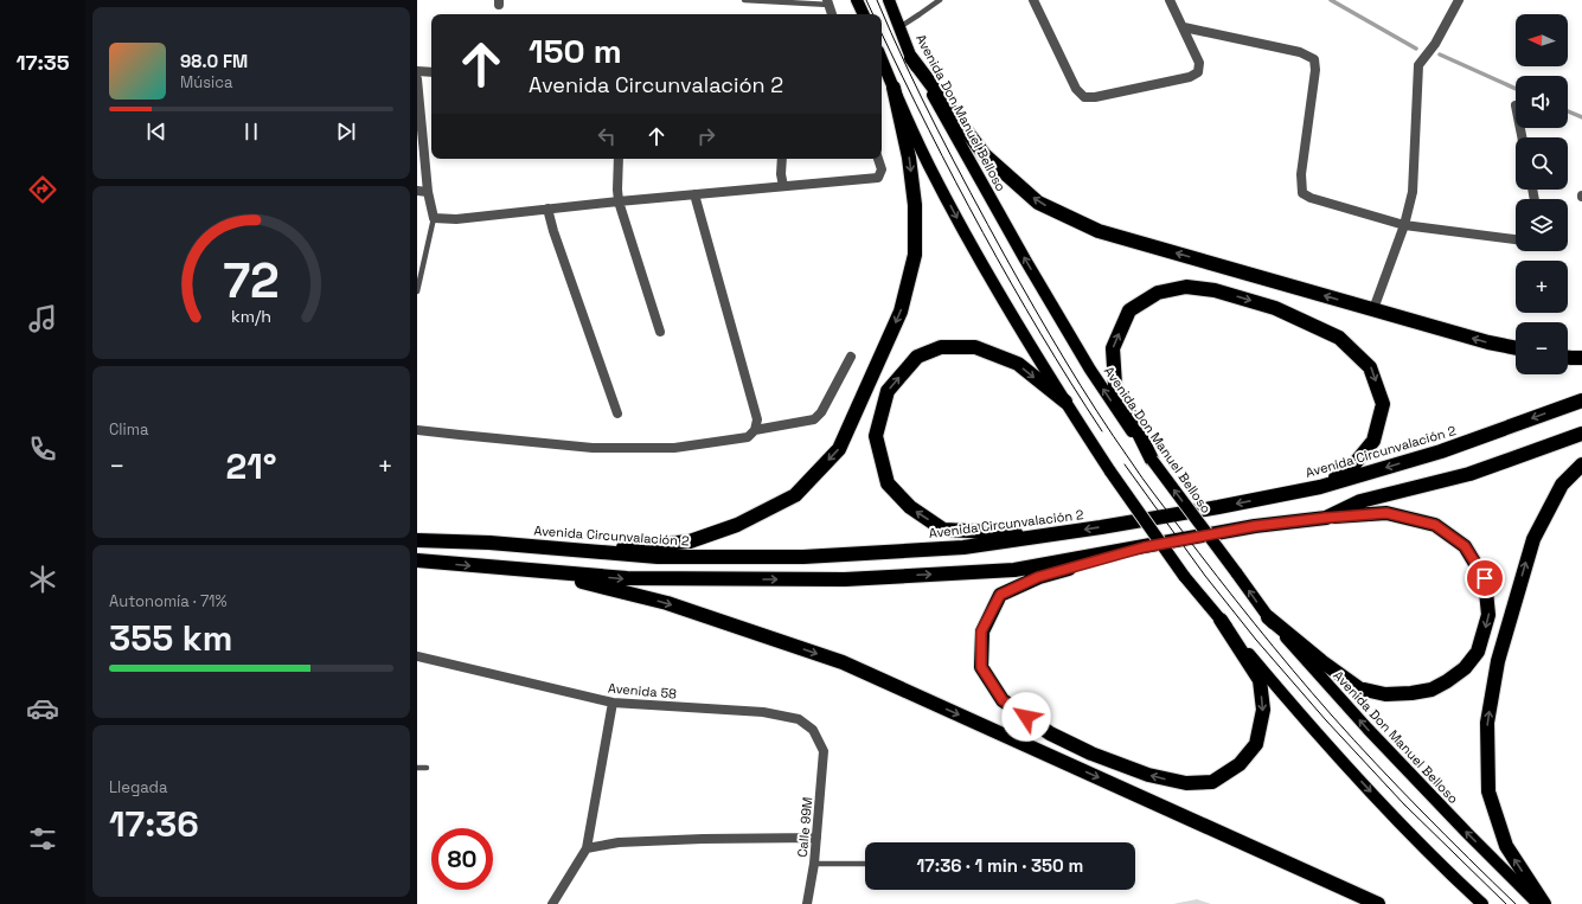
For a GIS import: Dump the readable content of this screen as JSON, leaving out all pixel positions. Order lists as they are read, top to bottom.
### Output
{
  "streets": {
    "highway": ["Avenida Circunvalación 2"],
    "main road": ["Avenida Don Manuel Belloso"],
    "street": ["Avenida 58", "Calle 99M"]
  },
  "crossings": [
    ["Avenida 58", "Calle 99M"]
  ],
  "north": "left",
  "page": {
    "tabs": "17:35",
    "map_buttons": ["+", "−"],
    "turn": ["150 m", "Avenida Circunvalación 2"],
    "song": ["98.0 FM", "Música"],
    "tile": [
      "Clima",
      ["Autonomía · 71%", "355 km"],
      ["Llegada", "17:36"]
    ],
    "heat": ["−", "21°", "+"],
    "limit": "80",
    "trip": "17:36 · 1 min · 350 m",
    "gauge": ["72", "km/h"]
  }
}
